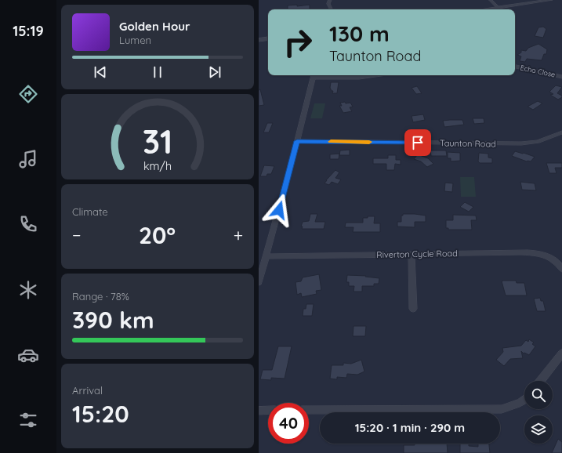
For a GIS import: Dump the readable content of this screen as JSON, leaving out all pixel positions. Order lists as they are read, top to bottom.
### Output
{
  "streets": {
    "street": ["Echo Close", "Taunton Road", "Riverton Cycle Road"]
  },
  "page": {
    "tabs": "15:19",
    "turn": ["130 m", "Taunton Road"],
    "song": ["Golden Hour", "Lumen"],
    "tile": [
      "Climate",
      ["Range · 78%", "390 km"],
      ["Arrival", "15:20"]
    ],
    "heat": ["−", "20°", "+"],
    "limit": "40",
    "trip": "15:20 · 1 min · 290 m",
    "gauge": ["31", "km/h"]
  }
}
